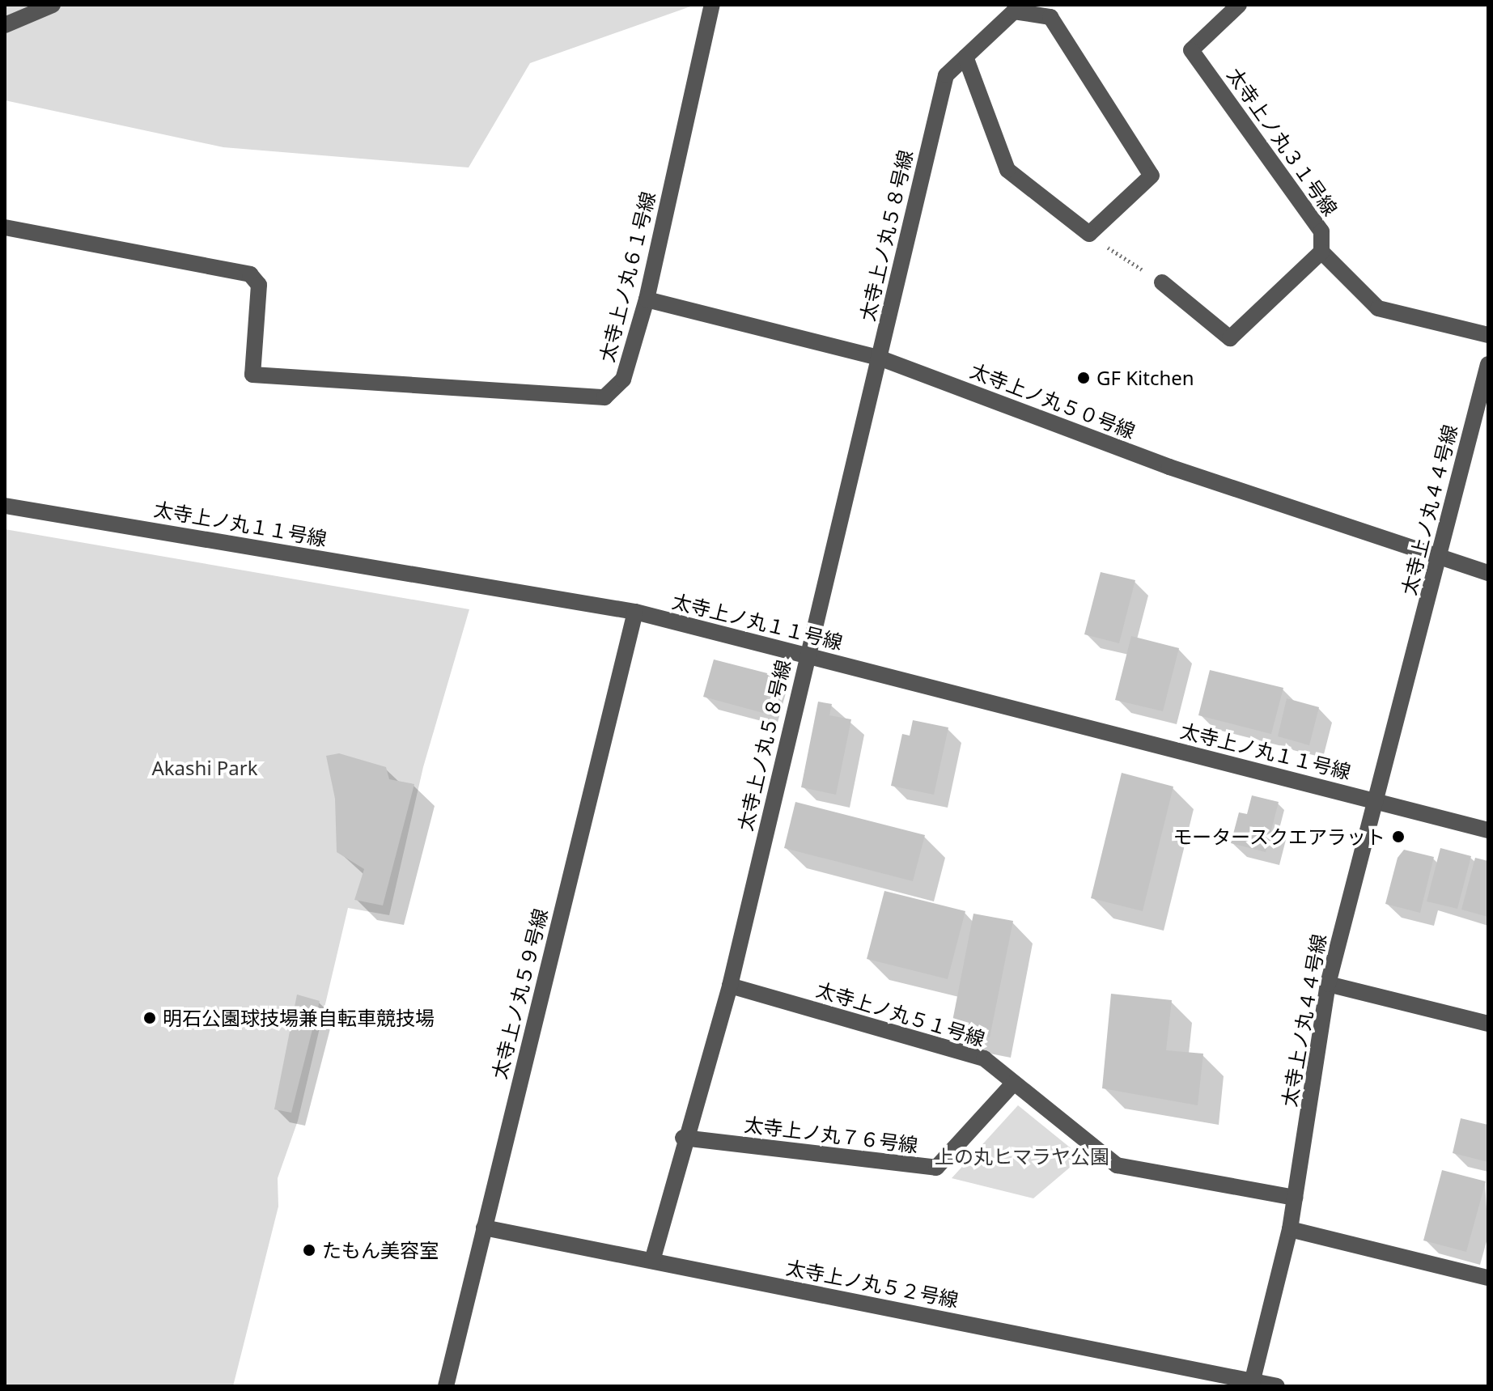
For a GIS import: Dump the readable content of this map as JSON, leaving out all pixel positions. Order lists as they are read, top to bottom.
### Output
{
  "streets": {
    "street": [
      "太寺上ノ丸３１号線",
      "太寺上ノ丸５８号線",
      "太寺上ノ丸６１号線",
      "太寺上ノ丸５０号線",
      "太寺上ノ丸４４号線",
      "太寺上ノ丸１１号線",
      "太寺上ノ丸５９号線",
      "太寺上ノ丸５１号線",
      "太寺上ノ丸７６号線",
      "太寺上ノ丸５２号線"
    ]
  },
  "crossings": [
    ["太寺上ノ丸５８号線", "太寺上ノ丸５０号線"],
    ["太寺上ノ丸５８号線", "太寺上ノ丸１１号線"],
    ["太寺上ノ丸５８号線", "太寺上ノ丸５１号線"],
    ["太寺上ノ丸５８号線", "太寺上ノ丸７６号線"],
    ["太寺上ノ丸５８号線", "太寺上ノ丸５２号線"],
    ["太寺上ノ丸６１号線", "太寺上ノ丸５０号線"],
    ["太寺上ノ丸５０号線", "太寺上ノ丸４４号線"],
    ["太寺上ノ丸４４号線", "太寺上ノ丸１１号線"],
    ["太寺上ノ丸４４号線", "太寺上ノ丸５１号線"],
    ["太寺上ノ丸４４号線", "太寺上ノ丸５２号線"],
    ["太寺上ノ丸１１号線", "太寺上ノ丸５９号線"],
    ["太寺上ノ丸５９号線", "太寺上ノ丸５２号線"],
    ["太寺上ノ丸５１号線", "太寺上ノ丸７６号線"]
  ],
  "parks": ["Akashi Park", "上の丸ヒマラヤ公園"],
  "places": [
    "GF Kitchen",
    "モータースクエアラット",
    "明石公園球技場兼自転車競技場",
    "たもん美容室"
  ]
}
